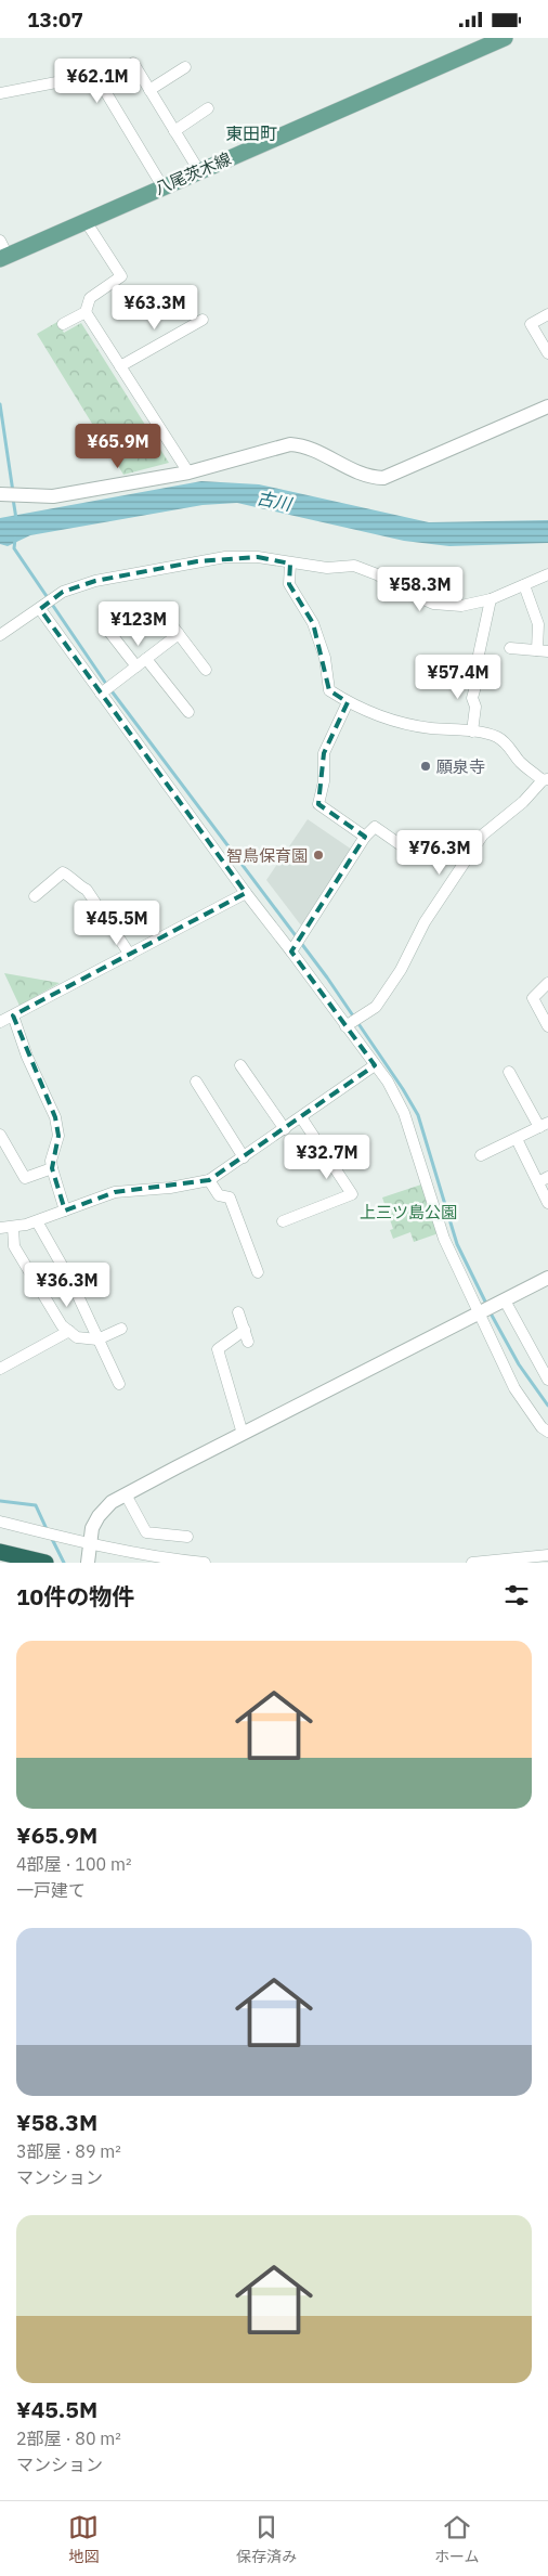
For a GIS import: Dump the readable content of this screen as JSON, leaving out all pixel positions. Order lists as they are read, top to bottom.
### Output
{
  "streets": {
    "main road": ["八尾茨木線"]
  },
  "districts": ["東田町"],
  "water": ["古川"],
  "parks": ["上三ツ島公園"],
  "places": ["願泉寺", "智鳥保育園"],
  "page": {
    "status": "13:07",
    "price": [
      "¥62.1M",
      "¥63.3M",
      "¥65.9M",
      "¥58.3M",
      "¥123M",
      "¥57.4M",
      "¥76.3M",
      "¥45.5M",
      "¥32.7M",
      "¥36.3M"
    ],
    "heading": "10件の物件",
    "list": [
      {
        "name": "¥65.9M",
        "note": "4部屋 · 100 m² · 一戸建て"
      },
      {
        "name": "¥58.3M",
        "note": "3部屋 · 89 m² · マンション"
      },
      {
        "name": "¥45.5M",
        "note": "2部屋 · 80 m² · マンション"
      }
    ],
    "tabs": ["地図", "保存済み", "ホーム"]
  }
}
